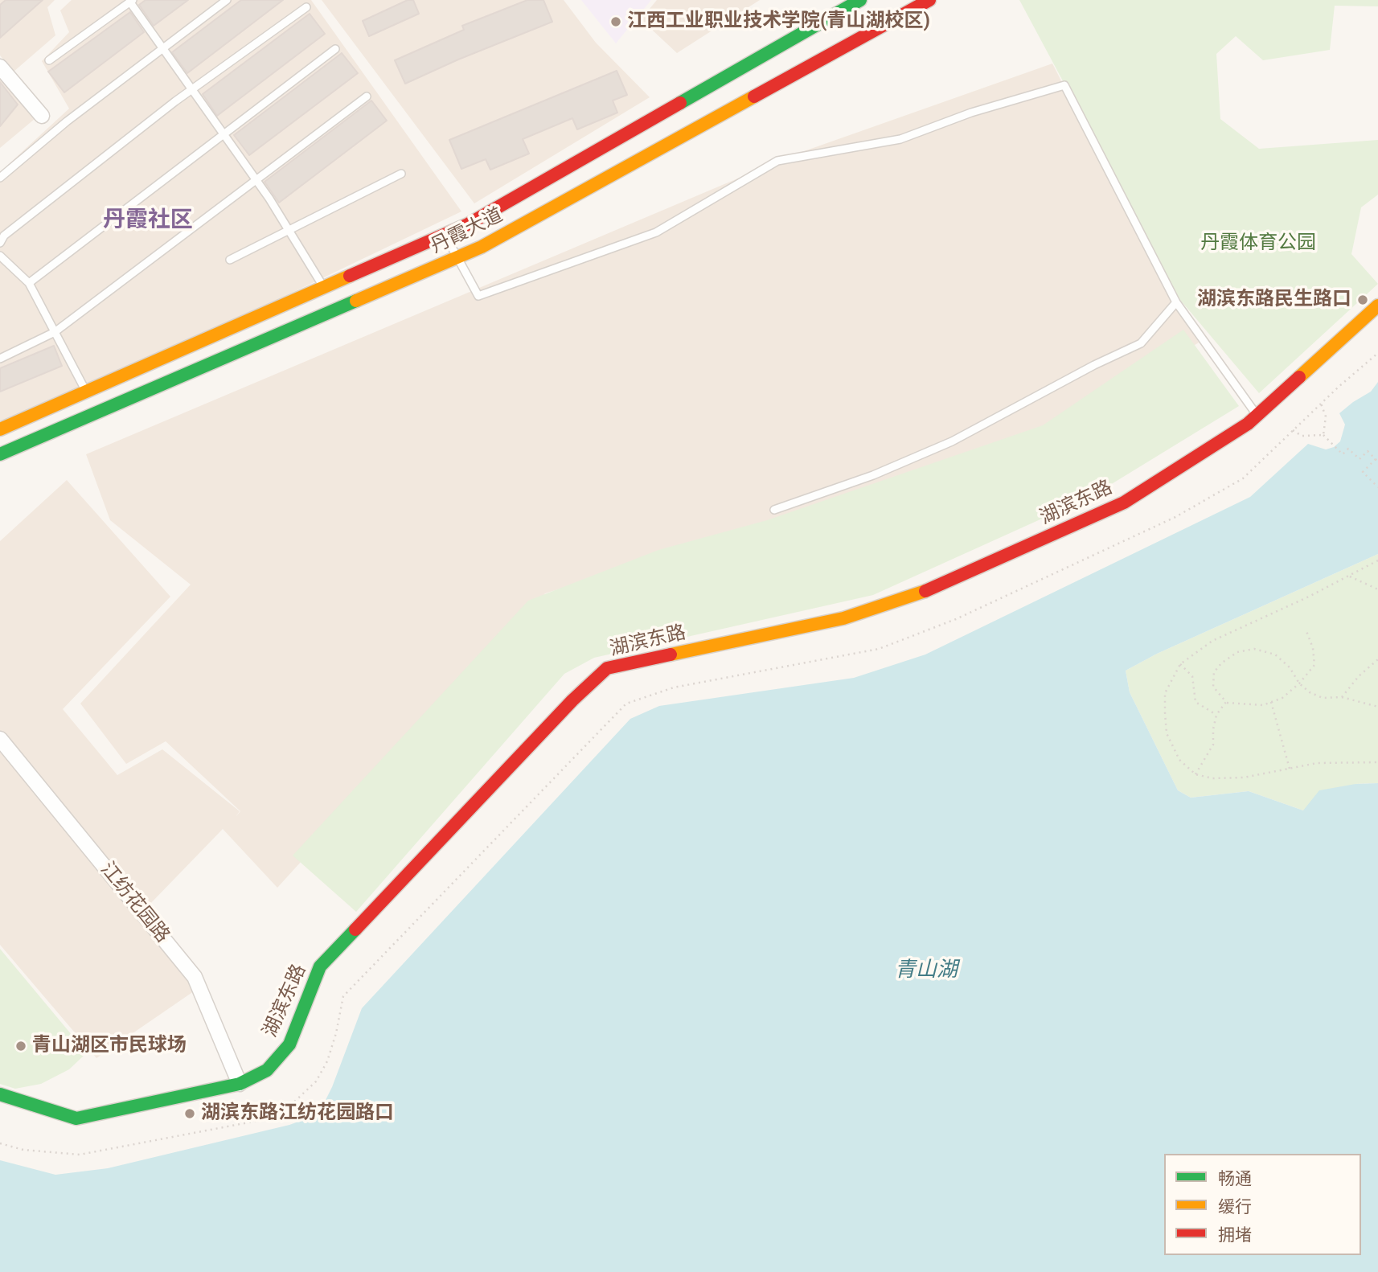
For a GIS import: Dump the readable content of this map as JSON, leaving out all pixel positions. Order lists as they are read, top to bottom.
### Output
{
  "streets": {
    "main road": ["丹霞大道", "湖滨东路"],
    "street": ["江纺花园路"]
  },
  "crossings": [
    ["湖滨东路", "江纺花园路"]
  ],
  "districts": ["丹霞社区"],
  "water": ["青山湖"],
  "parks": ["丹霞体育公园"],
  "places": [
    "江西工业职业技术学院(青山湖校区)",
    "湖滨东路民生路口",
    "青山湖区市民球场",
    "湖滨东路江纺花园路口"
  ],
  "legend": ["畅通", "缓行", "拥堵"]
}
